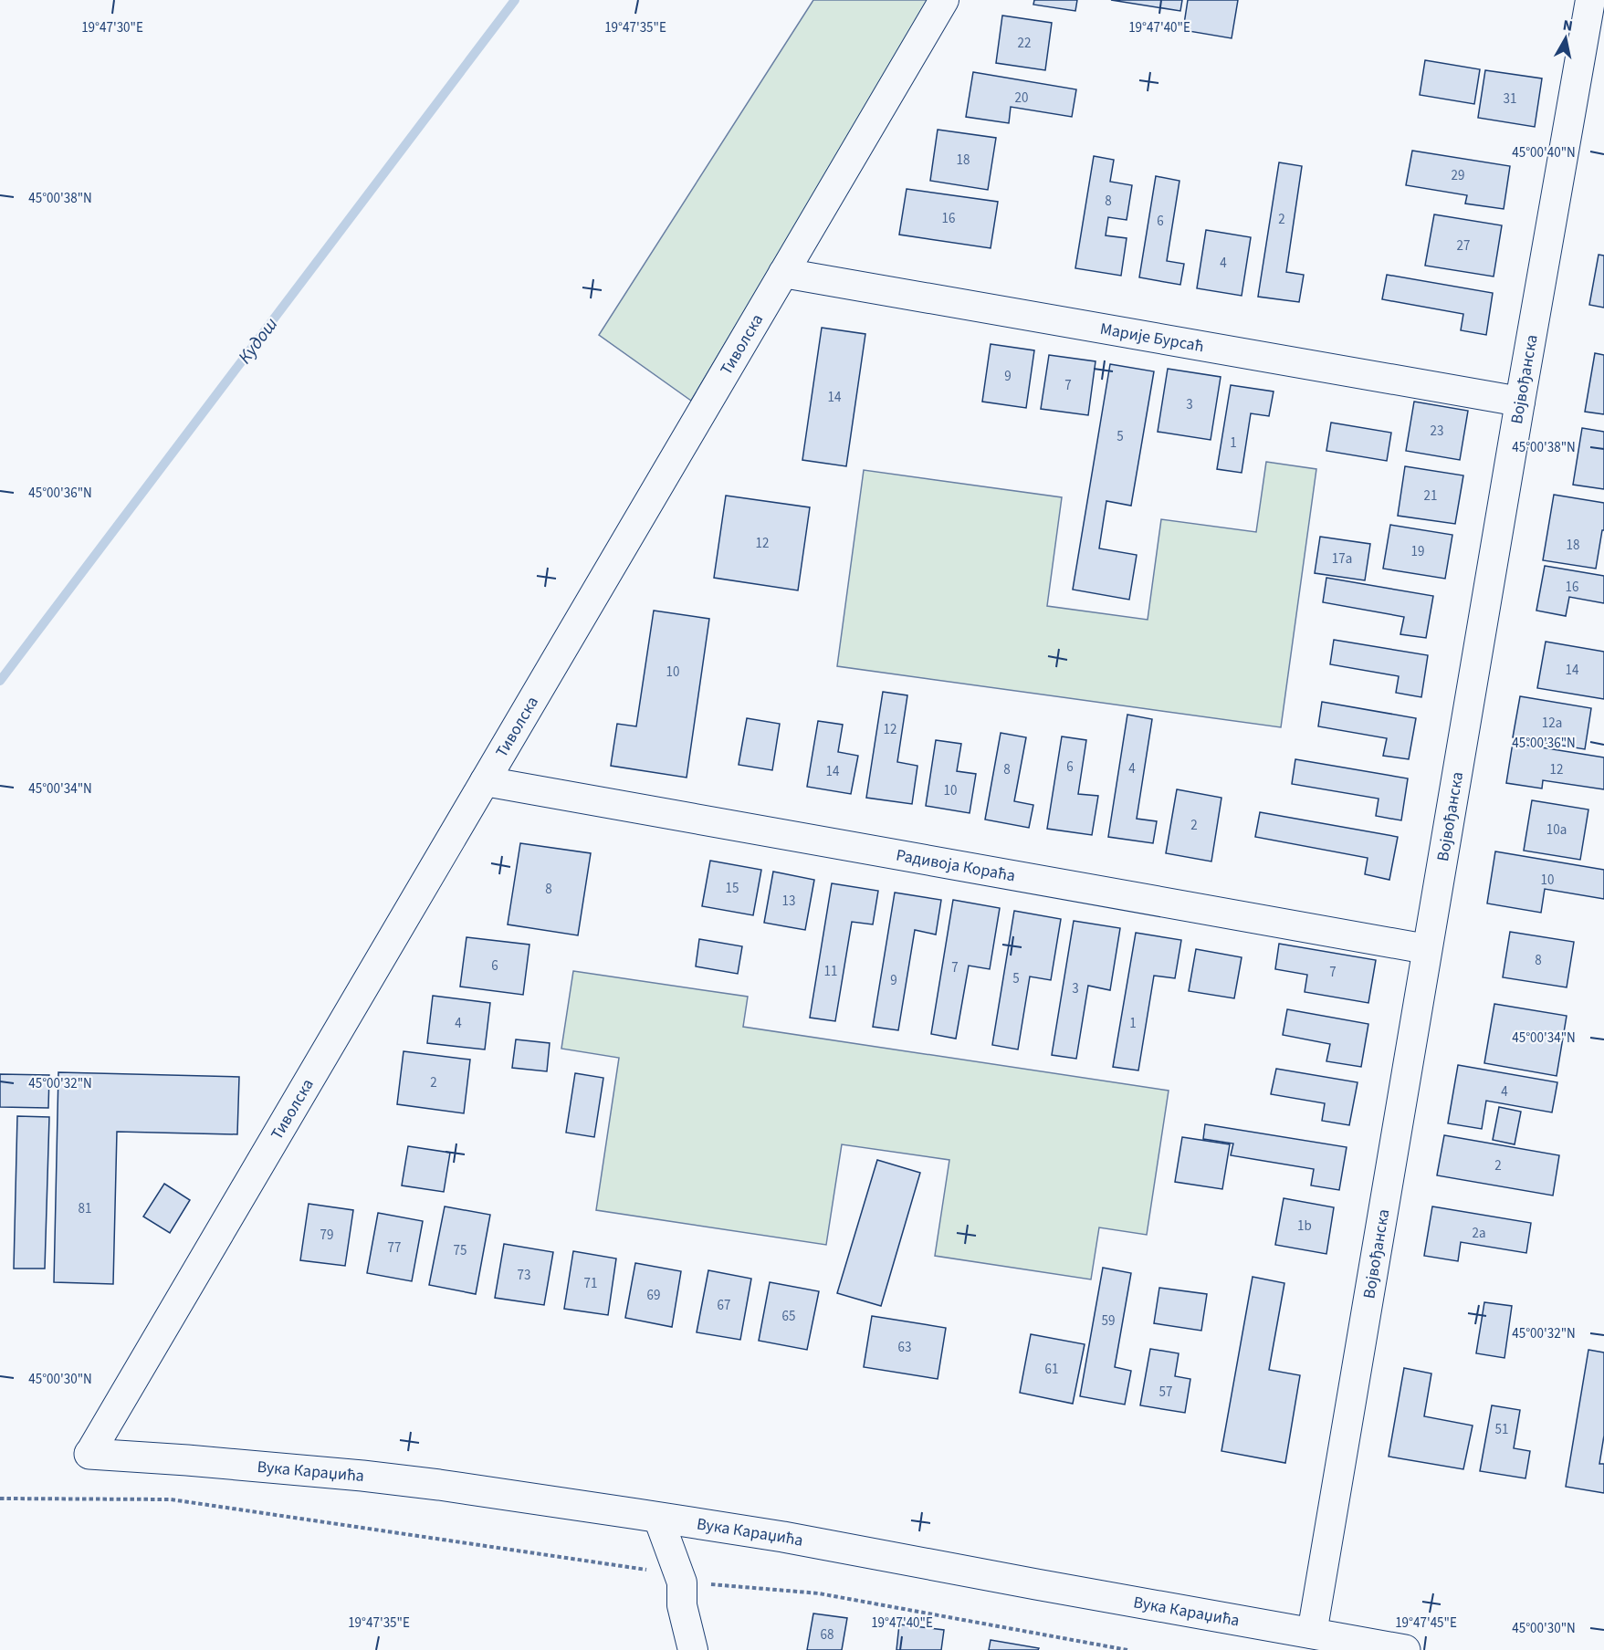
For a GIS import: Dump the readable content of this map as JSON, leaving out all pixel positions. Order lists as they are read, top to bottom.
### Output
{
  "streets": {
    "main road": ["Вука Караџића"],
    "street": [
      "Марије Бурсаћ",
      "Тиволска",
      "Војвођанска",
      "Радивоја Кораћа"
    ]
  },
  "crossings": [
    ["Марије Бурсаћ", "Тиволска"],
    ["Марије Бурсаћ", "Војвођанска"],
    ["Тиволска", "Радивоја Кораћа"],
    ["Тиволска", "Вука Караџића"],
    ["Војвођанска", "Радивоја Кораћа"],
    ["Војвођанска", "Вука Караџића"]
  ],
  "water": ["Кудош"],
  "house_numbers": [
    "22",
    "20",
    "31",
    "18",
    "29",
    "8",
    "16",
    "2",
    "6",
    "27",
    "4",
    "9",
    "7",
    "14",
    "3",
    "23",
    "5",
    "1",
    "21",
    "12",
    "18",
    "19",
    "17a",
    "16",
    "14",
    "10",
    "12a",
    "12",
    "6",
    "4",
    "8",
    "12",
    "14",
    "10",
    "2",
    "10a",
    "10",
    "15",
    "8",
    "13",
    "8",
    "6",
    "7",
    "11",
    "7",
    "5",
    "9",
    "3",
    "4",
    "1",
    "2",
    "4",
    "2",
    "81",
    "1b",
    "2a",
    "79",
    "77",
    "75",
    "73",
    "71",
    "69",
    "67",
    "65",
    "59",
    "63",
    "61",
    "57",
    "51",
    "68"
  ],
  "north": "top",
  "coordinates": [
    "19°47'30\"E",
    "19°47'35\"E",
    "19°47'40\"E",
    "45°00'40\"N",
    "45°00'38\"N",
    "45°00'36\"N",
    "45°00'34\"N",
    "45°00'32\"N",
    "45°00'30\"N",
    "19°47'45\"E"
  ]
}
